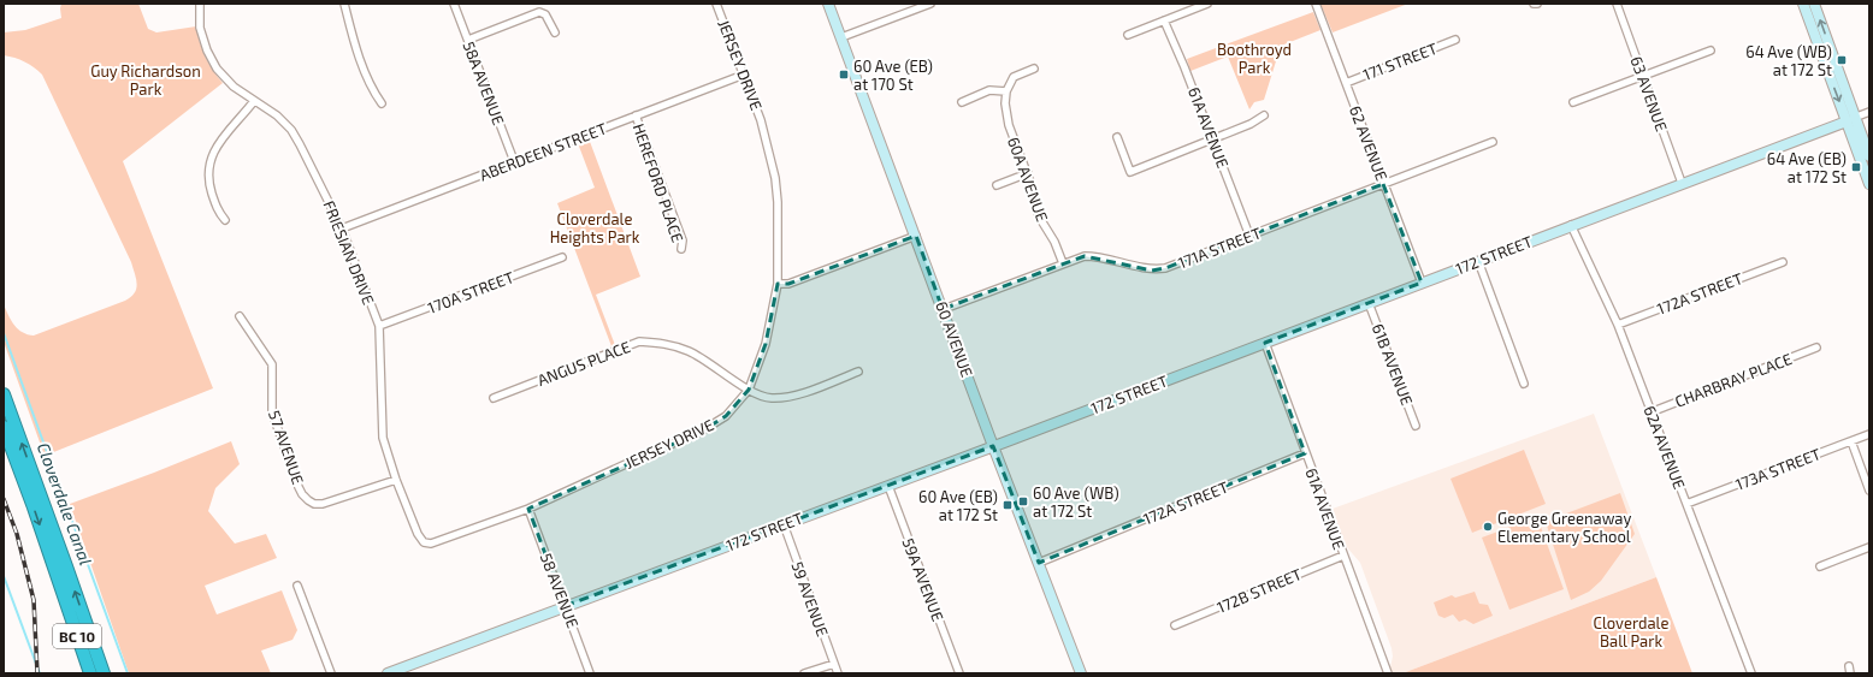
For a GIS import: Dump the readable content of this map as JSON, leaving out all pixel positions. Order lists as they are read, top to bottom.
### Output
{
  "streets": {
    "highway": ["BC 10"],
    "street": [
      "171 STREET",
      "JERSEY DRIVE",
      "58A AVENUE",
      "63 AVENUE",
      "61A AVENUE",
      "62 AVENUE",
      "ABERDEEN STREET",
      "60A AVENUE",
      "HEREFORD PLACE",
      "171A STREET",
      "FRIESIAN DRIVE",
      "172 STREET",
      "170A STREET",
      "172A STREET",
      "60 AVENUE",
      "ANGUS PLACE",
      "61B AVENUE",
      "CHARBRAY PLACE",
      "57 AVENUE",
      "62A AVENUE",
      "173A STREET",
      "59A AVENUE",
      "58 AVENUE",
      "172B STREET",
      "59 AVENUE"
    ]
  },
  "crossings": [
    ["171 STREET", "62 AVENUE"],
    ["JERSEY DRIVE", "ABERDEEN STREET"],
    ["JERSEY DRIVE", "FRIESIAN DRIVE"],
    ["JERSEY DRIVE", "ANGUS PLACE"],
    ["JERSEY DRIVE", "58 AVENUE"],
    ["58A AVENUE", "ABERDEEN STREET"],
    ["63 AVENUE", "172 STREET"],
    ["61A AVENUE", "171A STREET"],
    ["61A AVENUE", "172 STREET"],
    ["61A AVENUE", "172A STREET"],
    ["61A AVENUE", "172B STREET"],
    ["62 AVENUE", "171A STREET"],
    ["62 AVENUE", "172 STREET"],
    ["ABERDEEN STREET", "HEREFORD PLACE"],
    ["ABERDEEN STREET", "FRIESIAN DRIVE"],
    ["60A AVENUE", "171A STREET"],
    ["171A STREET", "60 AVENUE"],
    ["FRIESIAN DRIVE", "170A STREET"],
    ["FRIESIAN DRIVE", "57 AVENUE"],
    ["172 STREET", "60 AVENUE"],
    ["172 STREET", "61B AVENUE"],
    ["172 STREET", "62A AVENUE"],
    ["172 STREET", "59A AVENUE"],
    ["172 STREET", "58 AVENUE"],
    ["172 STREET", "59 AVENUE"],
    ["172A STREET", "60 AVENUE"],
    ["172A STREET", "62A AVENUE"],
    ["CHARBRAY PLACE", "62A AVENUE"],
    ["62A AVENUE", "173A STREET"]
  ],
  "water": ["Cloverdale Canal"],
  "parks": [
    "Boothroyd Park",
    "Guy Richardson Park",
    "Cloverdale Heights Park",
    "Cloverdale Ball Park"
  ],
  "places": {
    "transit": [
      "64 Ave (WB) at 172 St",
      "60 Ave (EB) at 170 St",
      "64 Ave (EB) at 172 St",
      "60 Ave (WB) at 172 St",
      "60 Ave (EB) at 172 St"
    ],
    "other": ["George Greenaway Elementary School"]
  }
}
